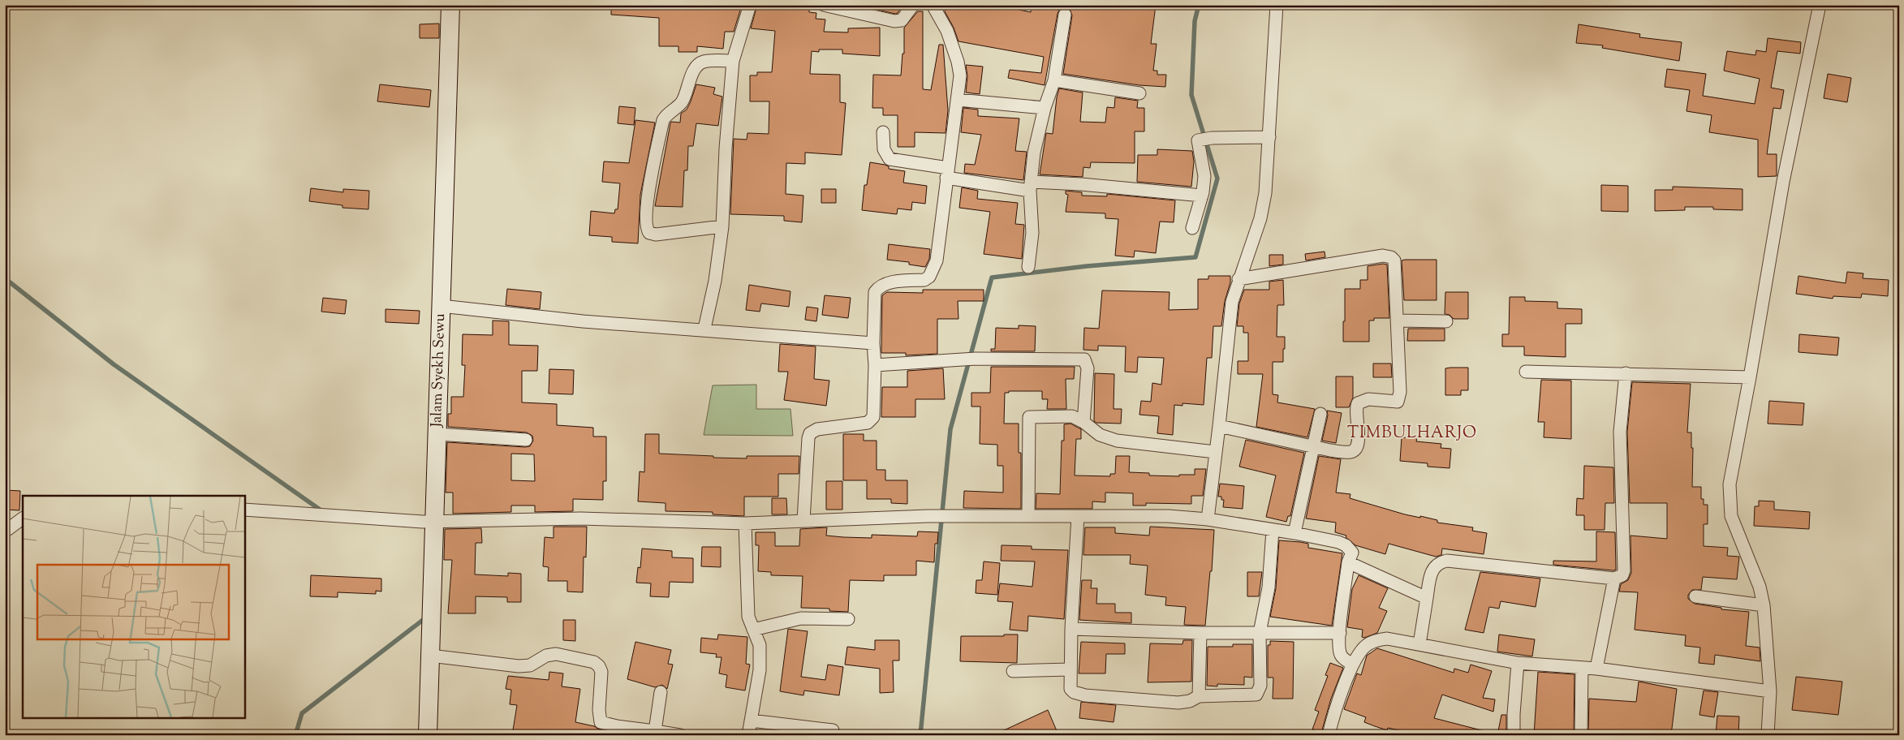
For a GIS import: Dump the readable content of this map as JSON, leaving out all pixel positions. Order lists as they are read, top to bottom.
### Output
{
  "streets": {
    "street": ["Jalam Syekh Sewu"]
  },
  "districts": ["TIMBULHARJO"]
}
